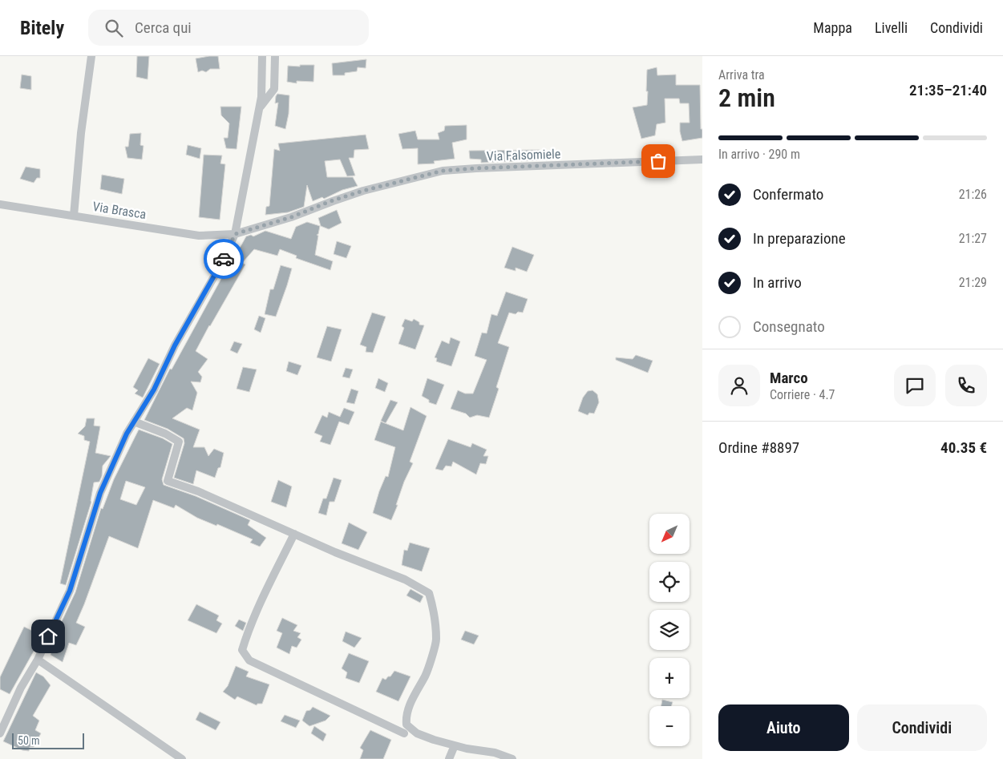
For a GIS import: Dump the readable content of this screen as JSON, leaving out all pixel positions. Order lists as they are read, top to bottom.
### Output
{
  "streets": {
    "street": ["Via Falsomiele", "Via Brasca"]
  },
  "crossings": [
    ["Via Falsomiele", "Via Brasca"]
  ],
  "scale_bar": "50 m",
  "north": "bottom left",
  "page": {
    "header": "Bitely",
    "search": "Cerca qui",
    "nav": ["Mappa", "Livelli", "Condividi"],
    "heading": ["2 min", "Arriva tra", "21:35–21:40"],
    "panel": [
      "Marco",
      "Corriere · 4.7",
      "Ordine #8897",
      "40.35 €"
    ],
    "bar": "In arrivo · 290 m",
    "list": [
      ["Confermato", "21:26"],
      ["In preparazione", "21:27"],
      ["In arrivo", "21:29"],
      "Consegnato"
    ],
    "map_buttons": ["+", "−"],
    "buttons": ["Aiuto", "Condividi"],
    "scale": "50 m"
  }
}
